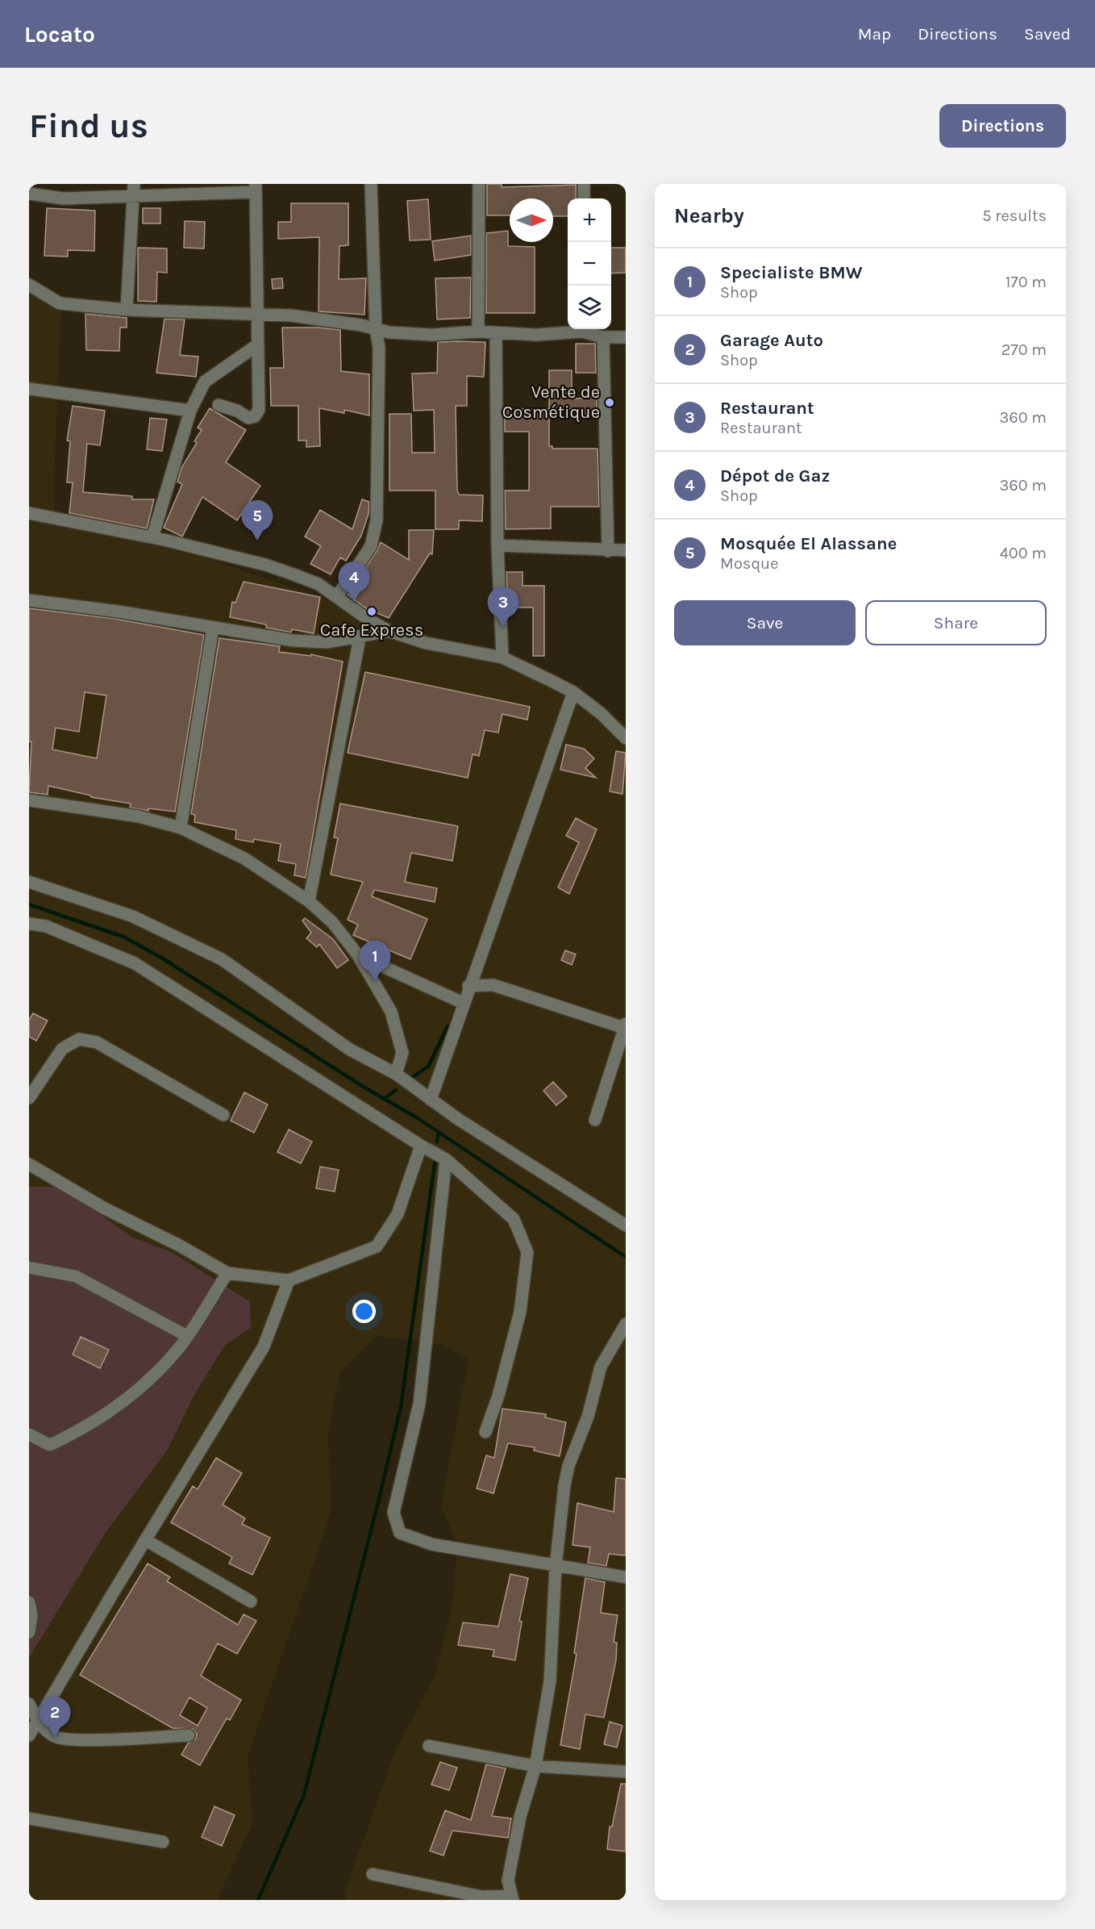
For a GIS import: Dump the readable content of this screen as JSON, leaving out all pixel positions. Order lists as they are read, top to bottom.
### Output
{
  "places": ["Vente de Cosmétique", "Cafe Express"],
  "north": "right",
  "page": {
    "header": "Locato",
    "nav": ["Map", "Directions", "Saved"],
    "buttons": [
      "Directions",
      ["Save", "Share"]
    ],
    "title": "Find us",
    "heading": ["Nearby", "5 results"],
    "map_buttons": ["+", "−"],
    "list": [
      {
        "mark": "1",
        "name": "Specialiste BMW",
        "note": "Shop",
        "value": "170 m"
      },
      {
        "mark": "2",
        "name": "Garage Auto",
        "note": "Shop",
        "value": "270 m"
      },
      {
        "mark": "3",
        "name": "Restaurant",
        "note": "Restaurant",
        "value": "360 m"
      },
      {
        "mark": "4",
        "name": "Dépot de Gaz",
        "note": "Shop",
        "value": "360 m"
      },
      {
        "mark": "5",
        "name": "Mosquée El Alassane",
        "note": "Mosque",
        "value": "400 m"
      }
    ],
    "pins": [
      "5",
      "4",
      "3",
      "1",
      "2"
    ]
  }
}
